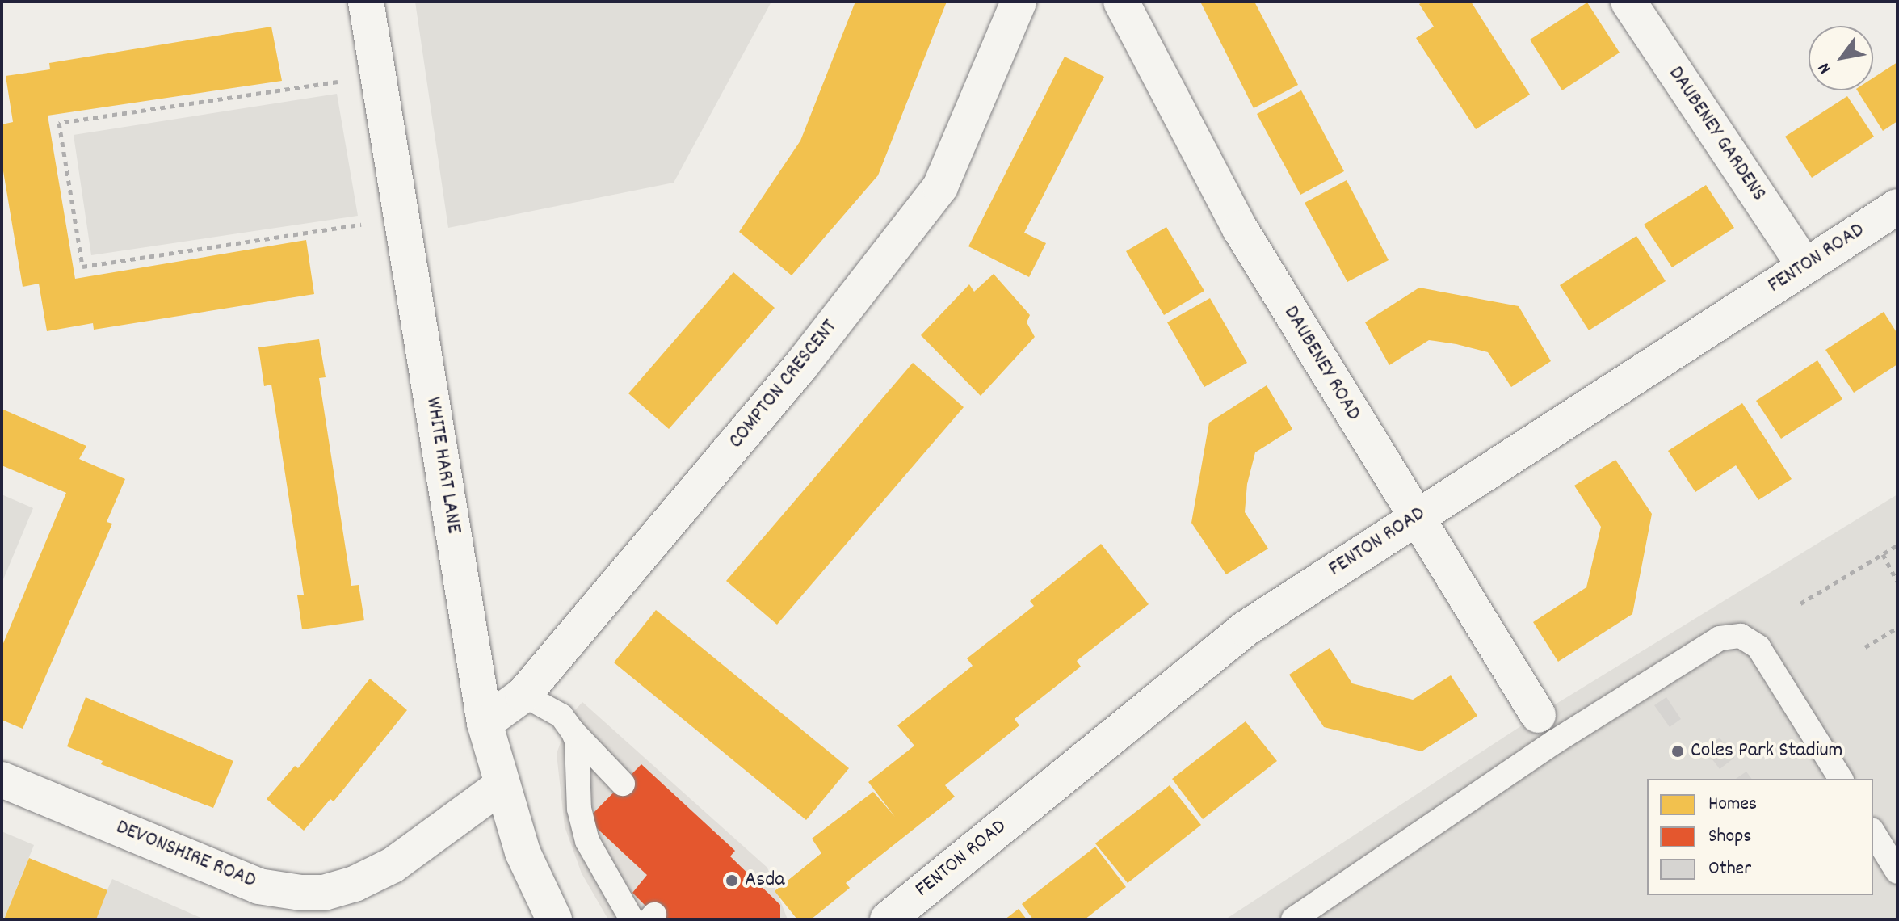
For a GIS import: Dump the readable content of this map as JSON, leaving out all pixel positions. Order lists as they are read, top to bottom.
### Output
{
  "streets": {
    "street": [
      "DAUBENEY GARDENS",
      "FENTON ROAD",
      "DAUBENEY ROAD",
      "COMPTON CRESCENT",
      "WHITE HART LANE",
      "DEVONSHIRE ROAD"
    ]
  },
  "crossings": [
    ["DAUBENEY GARDENS", "FENTON ROAD"],
    ["FENTON ROAD", "DAUBENEY ROAD"],
    ["COMPTON CRESCENT", "WHITE HART LANE"],
    ["WHITE HART LANE", "DEVONSHIRE ROAD"]
  ],
  "places": ["Coles Park Stadium", "Asda"],
  "legend": ["Homes", "Shops", "Other"],
  "north": "bottom left"
}
